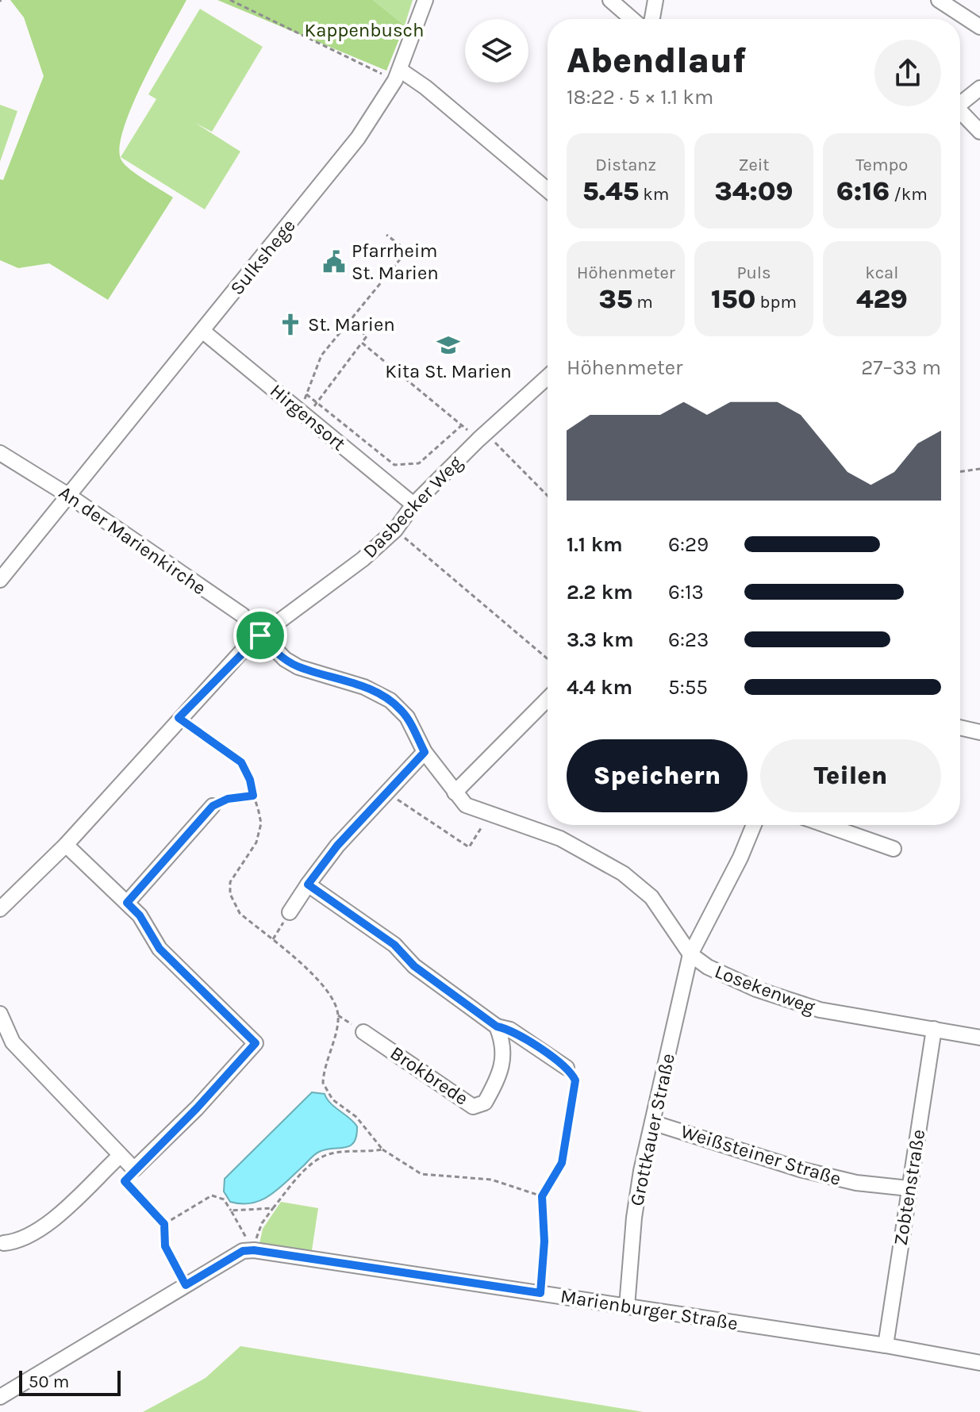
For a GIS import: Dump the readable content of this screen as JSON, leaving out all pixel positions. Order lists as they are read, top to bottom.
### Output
{
  "streets": {
    "street": [
      "Sulkshege",
      "Hirgensort",
      "Dasbecker Weg",
      "An der Marienkirche",
      "Losekenweg",
      "Brokbrede",
      "Grottkauer Straße",
      "Weißsteiner Straße",
      "Zobtenstraße",
      "Marienburger Straße"
    ]
  },
  "crossings": [
    ["Sulkshege", "Hirgensort"],
    ["Sulkshege", "An der Marienkirche"],
    ["Hirgensort", "Dasbecker Weg"],
    ["Dasbecker Weg", "An der Marienkirche"],
    ["Dasbecker Weg", "Losekenweg"],
    ["An der Marienkirche", "Losekenweg"],
    ["Losekenweg", "Grottkauer Straße"],
    ["Losekenweg", "Zobtenstraße"],
    ["Grottkauer Straße", "Weißsteiner Straße"],
    ["Grottkauer Straße", "Marienburger Straße"],
    ["Weißsteiner Straße", "Zobtenstraße"],
    ["Zobtenstraße", "Marienburger Straße"]
  ],
  "parks": ["Kappenbusch"],
  "places": {
    "public building": ["Pfarrheim St. Marien"],
    "church": ["St. Marien"],
    "school or university": ["Kita St. Marien"]
  },
  "scale_bar": "50 m",
  "page": {
    "heading": ["Abendlauf", "18:22 · 5 × 1.1 km"],
    "stats": [
      ["Distanz", "5.45 km"],
      ["Zeit", "34:09"],
      ["Tempo", "6:16 /km"],
      ["Höhenmeter", "35 m"],
      ["Puls", "150 bpm"],
      ["kcal", "429"]
    ],
    "chart": ["Höhenmeter", "27–33 m"],
    "list": [
      {
        "name": "1.1 km",
        "note": "6:29"
      },
      {
        "name": "2.2 km",
        "note": "6:13"
      },
      {
        "name": "3.3 km",
        "note": "6:23"
      },
      {
        "name": "4.4 km",
        "note": "5:55"
      }
    ],
    "buttons": ["Speichern", "Teilen"],
    "scale": "50 m"
  }
}
